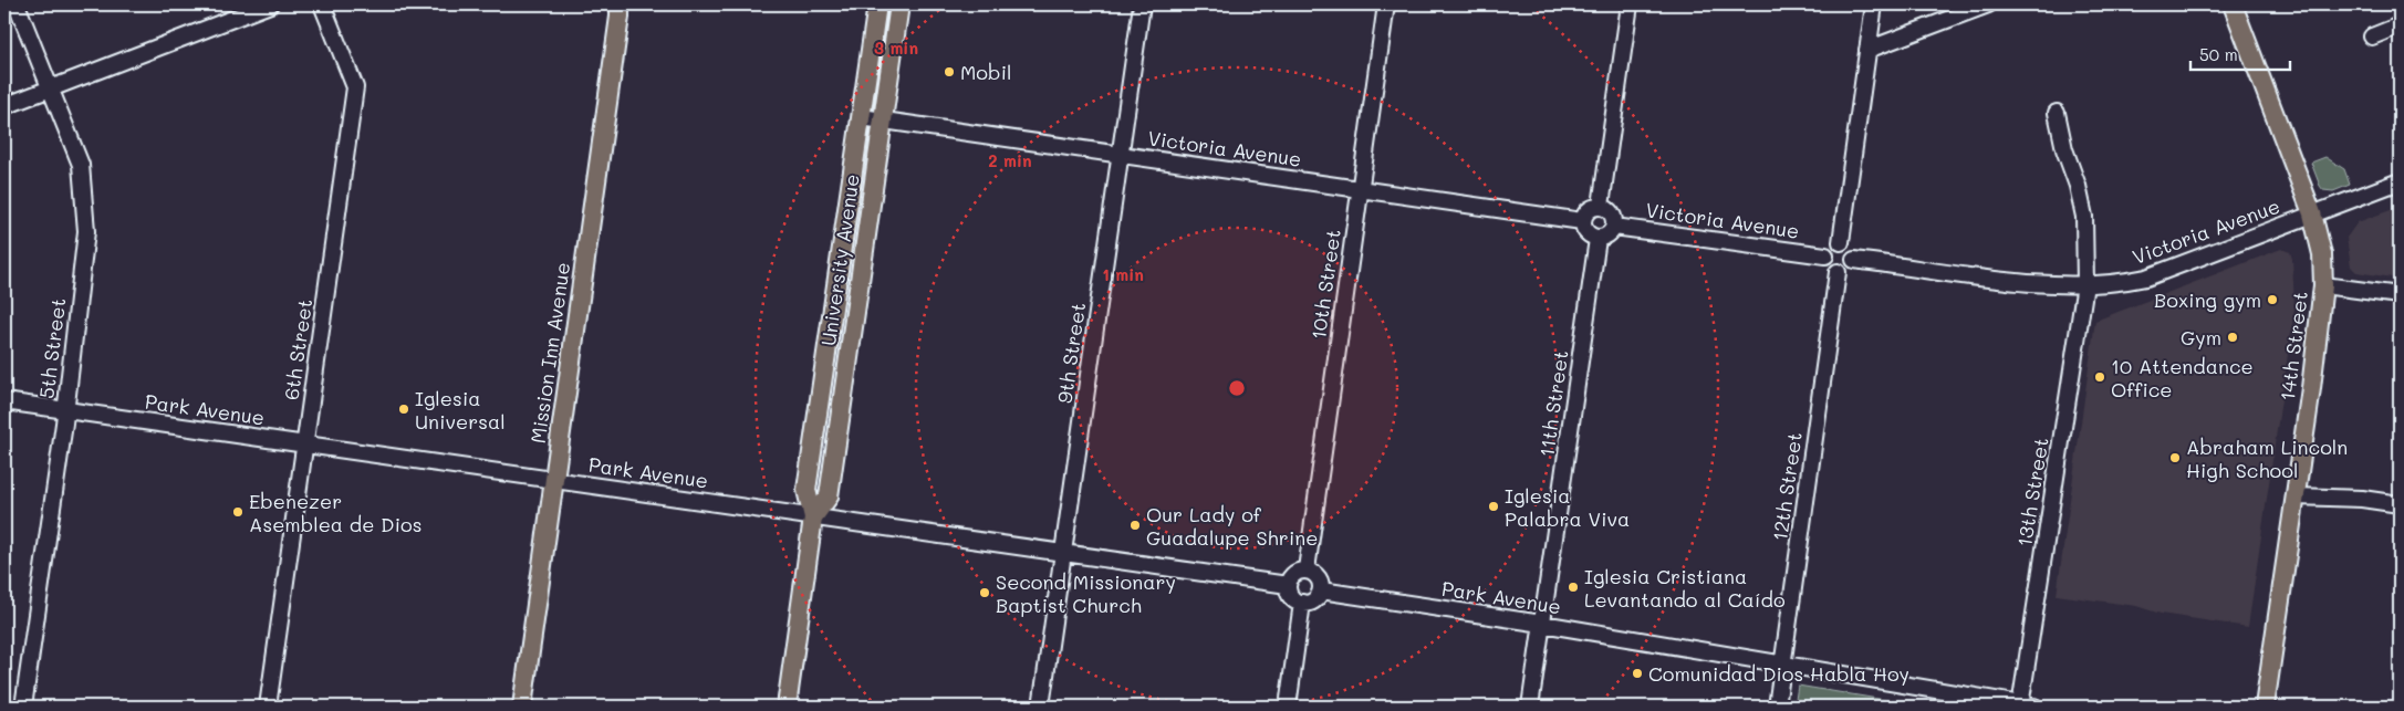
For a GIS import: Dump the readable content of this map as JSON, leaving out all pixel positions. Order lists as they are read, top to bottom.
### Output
{
  "streets": {
    "main road": ["University Avenue", "14th Street", "Mission Inn Avenue"],
    "street": [
      "Victoria Avenue",
      "10th Street",
      "5th Street",
      "6th Street",
      "9th Street",
      "11th Street",
      "Park Avenue",
      "12th Street",
      "13th Street"
    ]
  },
  "crossings": [
    ["Victoria Avenue", "University Avenue"],
    ["Victoria Avenue", "10th Street"],
    ["Victoria Avenue", "14th Street"],
    ["Victoria Avenue", "9th Street"],
    ["Victoria Avenue", "11th Street"],
    ["Victoria Avenue", "12th Street"],
    ["Victoria Avenue", "13th Street"],
    ["University Avenue", "Park Avenue"],
    ["10th Street", "Park Avenue"],
    ["5th Street", "Park Avenue"],
    ["6th Street", "Park Avenue"],
    ["Mission Inn Avenue", "Park Avenue"],
    ["9th Street", "Park Avenue"],
    ["11th Street", "Park Avenue"],
    ["Park Avenue", "12th Street"],
    ["Park Avenue", "13th Street"]
  ],
  "places": [
    "Mobil",
    "Boxing gym",
    "Gym",
    "10 Attendance Office",
    "Iglesia Universal",
    "Abraham Lincoln High School",
    "Iglesia Palabra Viva",
    "Ebenezer Asemblea de Dios",
    "Our Lady of Guadalupe Shrine",
    "Iglesia Cristiana Levantando al Caído",
    "Second Missionary Baptist Church",
    "Comunidad Dios Habla Hoy"
  ],
  "scale_bar": "50 m",
  "rings": ["3 min", "2 min", "1 min"]
}
